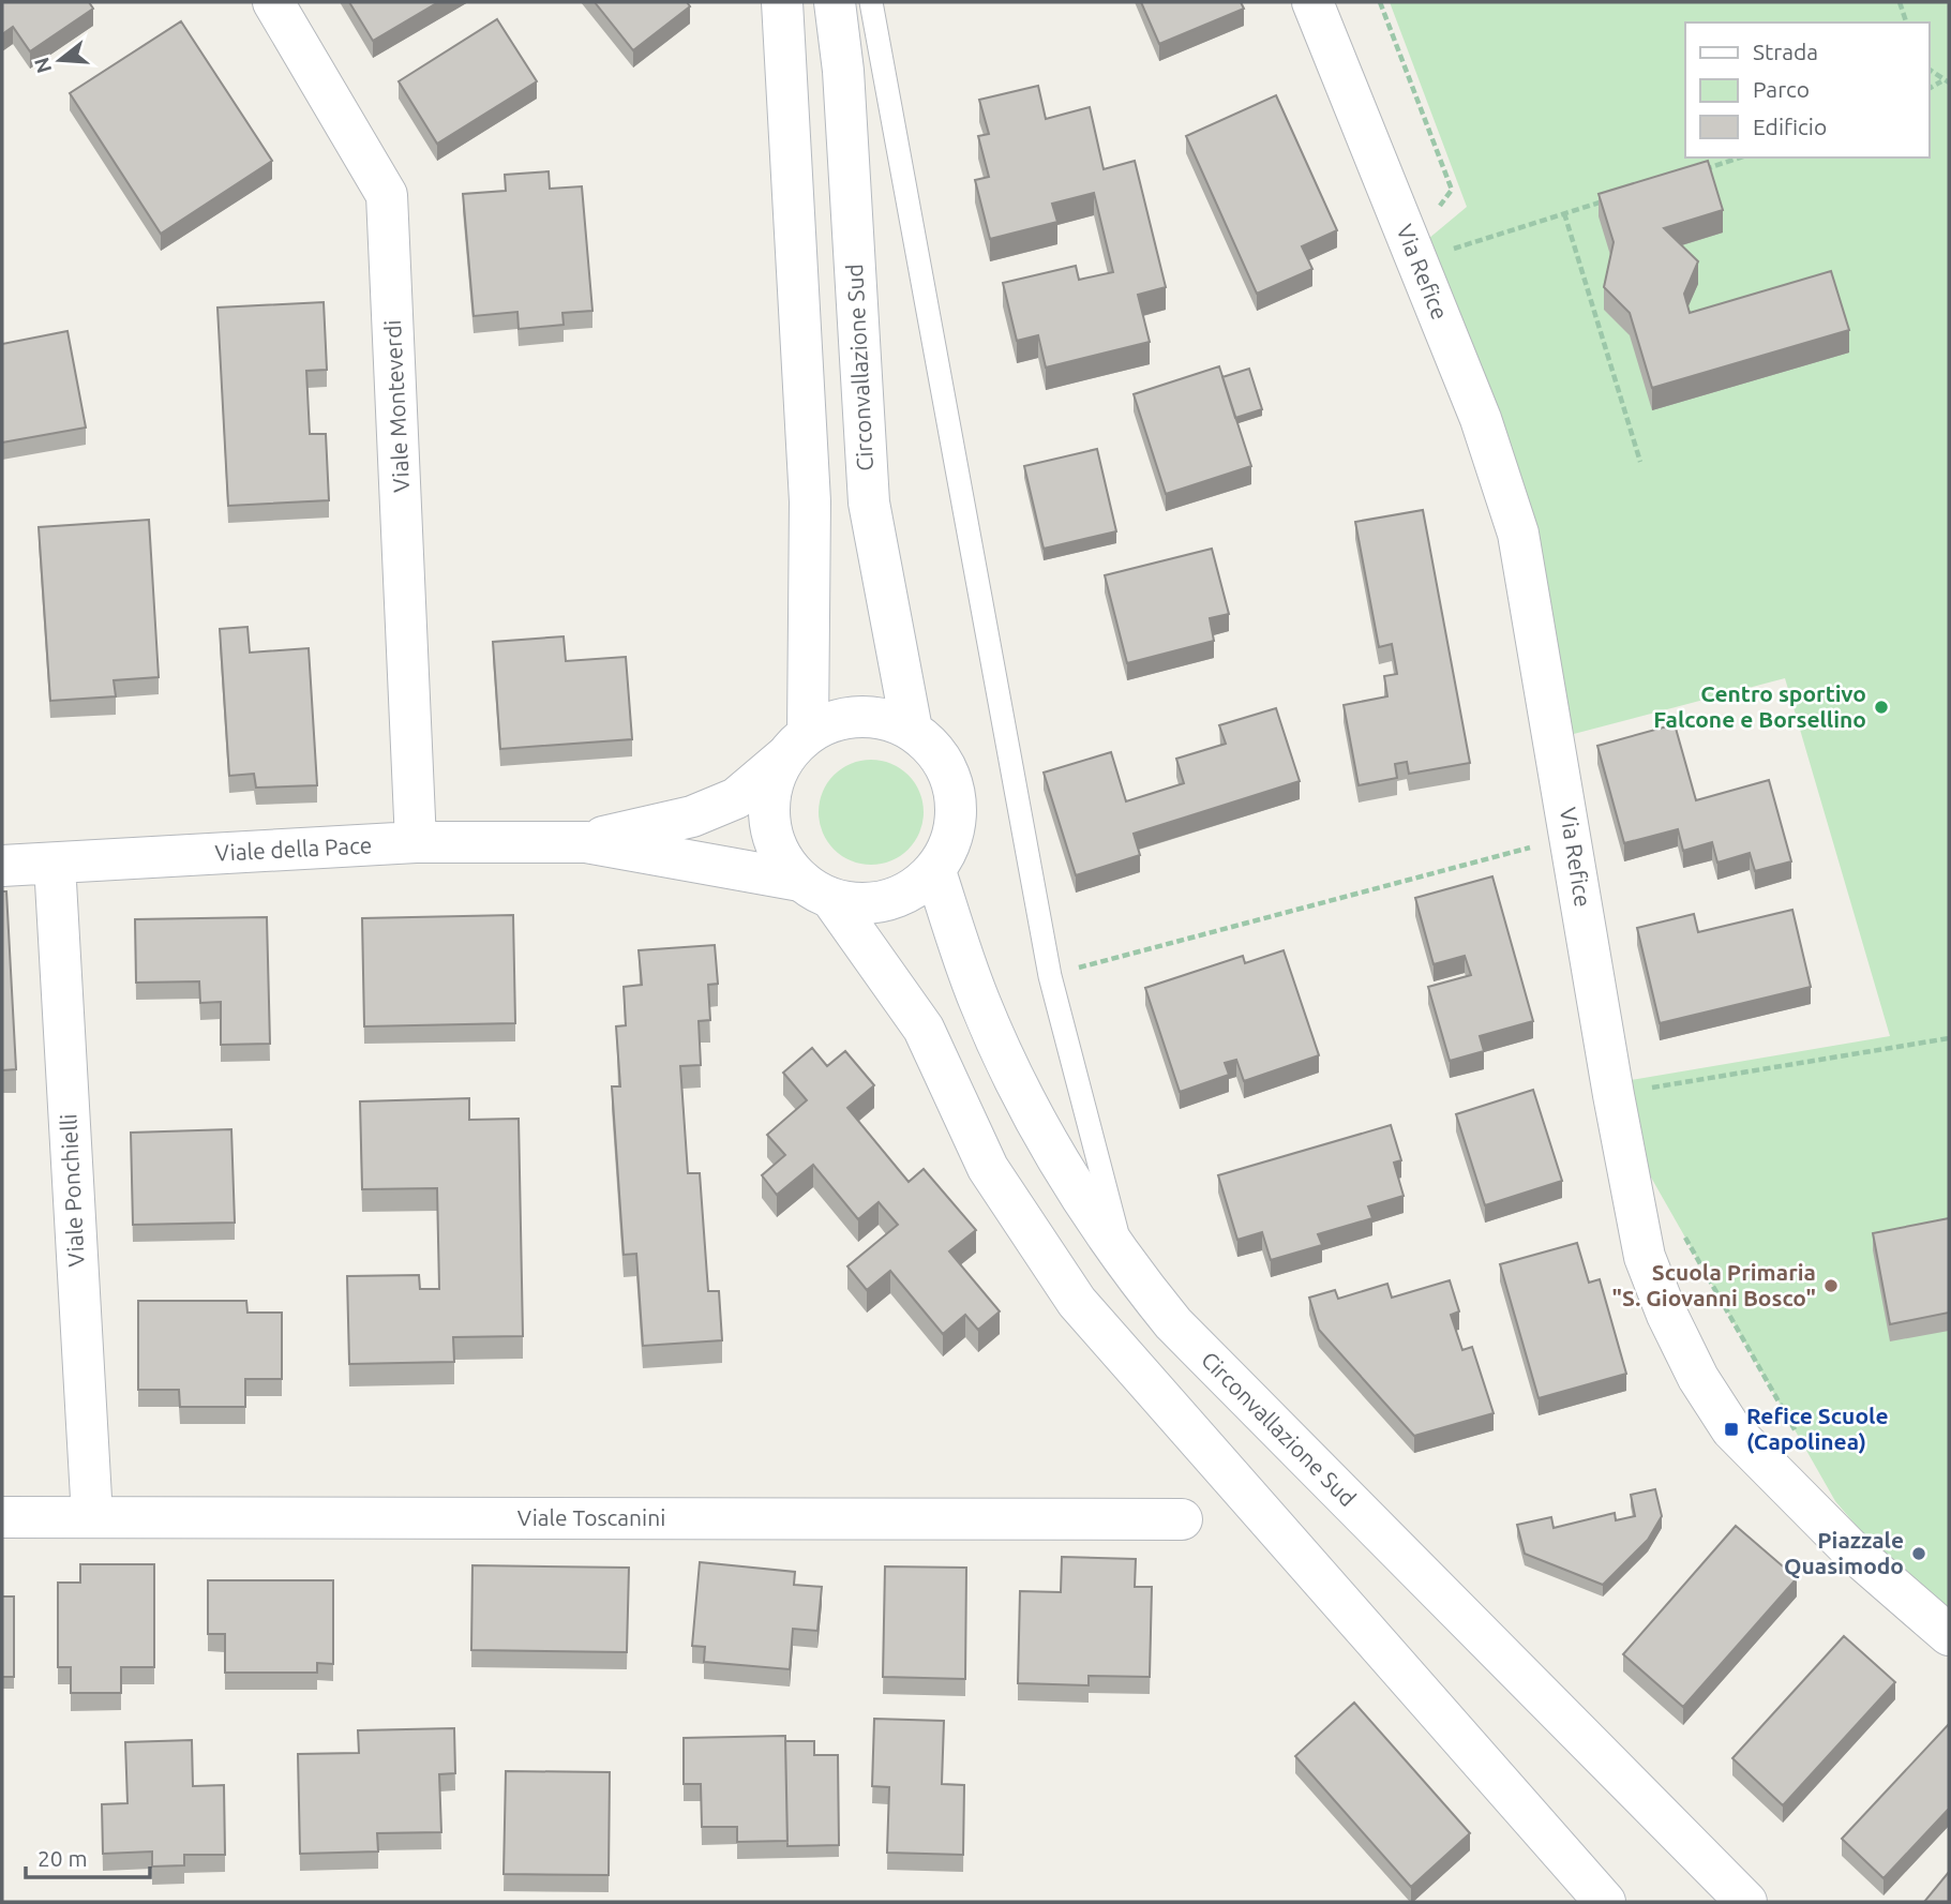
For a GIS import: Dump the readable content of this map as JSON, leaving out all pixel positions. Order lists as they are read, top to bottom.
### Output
{
  "streets": {
    "street": [
      "Via Refice",
      "Circonvallazione Sud",
      "Viale Monteverdi",
      "Viale della Pace",
      "Viale Ponchielli",
      "Viale Toscanini"
    ]
  },
  "crossings": [
    ["Circonvallazione Sud", "Viale della Pace"],
    ["Viale Monteverdi", "Viale della Pace"],
    ["Viale della Pace", "Viale Ponchielli"],
    ["Viale Ponchielli", "Viale Toscanini"]
  ],
  "places": {
    "other": ["Centro sportivo Falcone e Borsellino", "Scuola Primaria \"S. Giovanni Bosco\"", "Piazzale Quasimodo"],
    "transit": ["Refice Scuole (Capolinea)"]
  },
  "legend": ["Strada", "Parco", "Edificio"],
  "scale_bar": "20 m",
  "north": "left"
}
